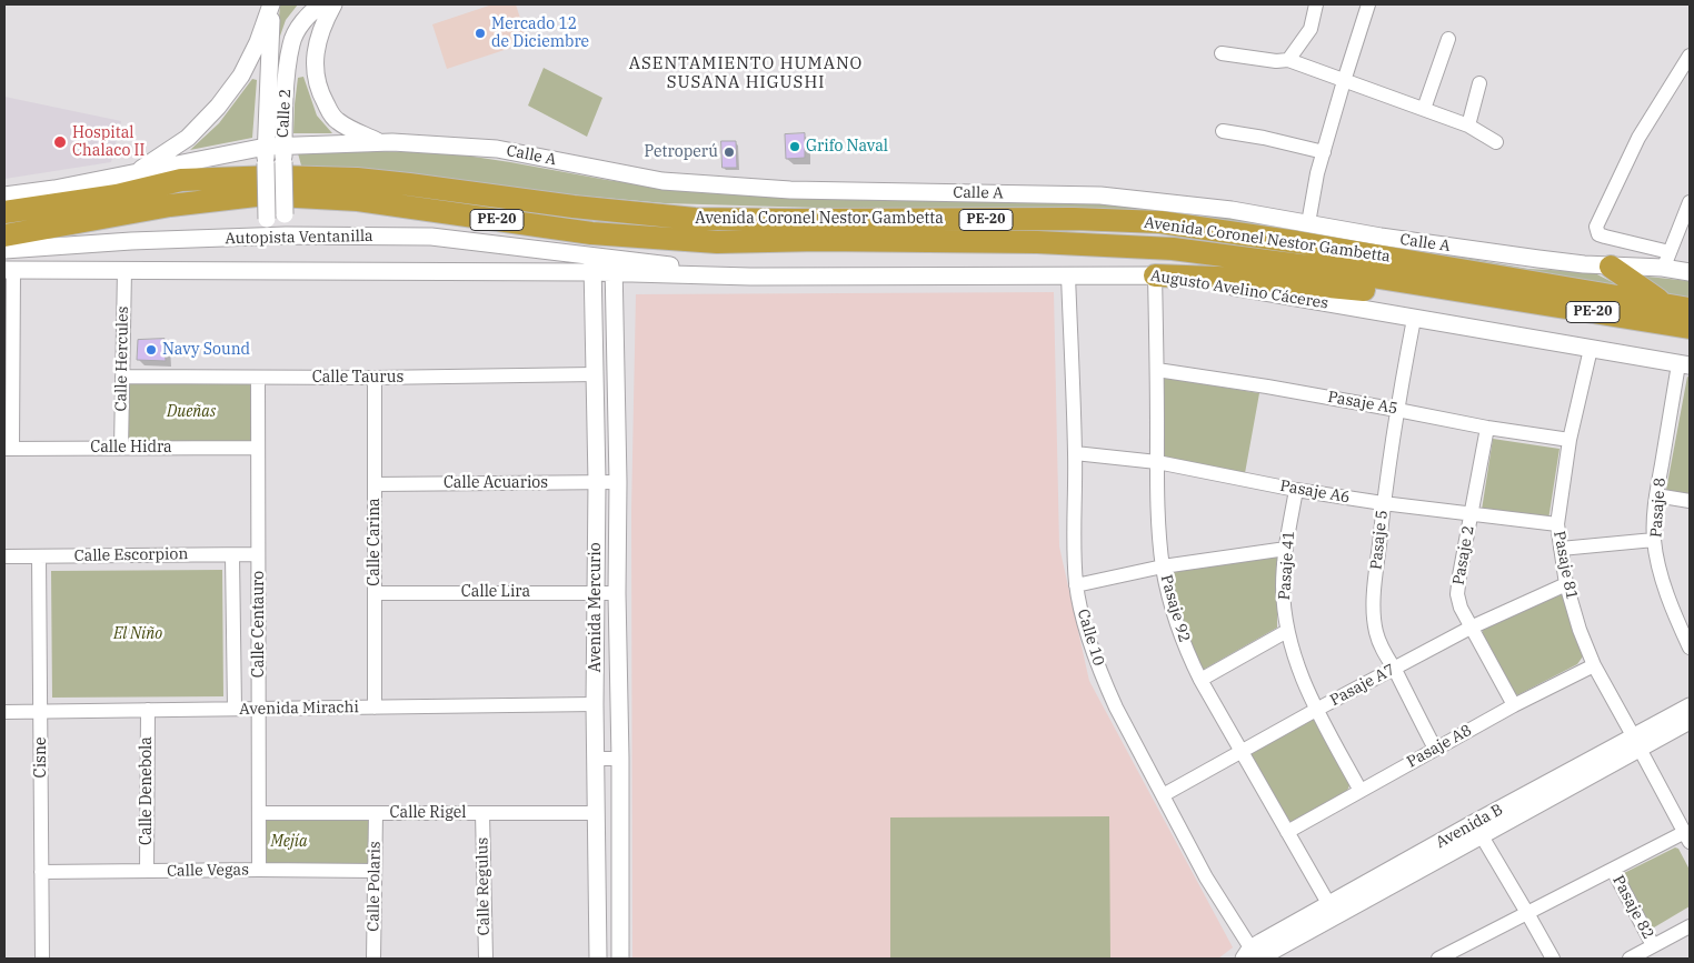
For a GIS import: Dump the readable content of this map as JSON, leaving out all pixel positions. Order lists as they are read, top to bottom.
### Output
{
  "streets": {
    "highway": ["Avenida Coronel Nestor Gambetta", "PE-20"],
    "street": [
      "Calle 2",
      "Calle A",
      "Autopista Ventanilla",
      "Augusto Avelino Cáceres",
      "Calle Hercules",
      "Calle Taurus",
      "Pasaje A5",
      "Calle Hidra",
      "Calle Acuarios",
      "Pasaje A6",
      "Pasaje 8",
      "Pasaje 5",
      "Calle Carina",
      "Calle Escorpion",
      "Pasaje 2",
      "Pasaje 41",
      "Pasaje 81",
      "Calle Lira",
      "Avenida Mercurio",
      "Pasaje 92",
      "Calle Centauro",
      "Calle 10",
      "Pasaje A7",
      "Avenida Mirachi",
      "Pasaje A8",
      "Cisne",
      "Calle Denebola",
      "Calle Rigel",
      "Avenida B",
      "Calle Vegas",
      "Calle Polaris",
      "Calle Regulus",
      "Pasaje 82"
    ]
  },
  "crossings": [
    ["Calle 2", "Calle A"],
    ["Calle 2", "Avenida Coronel Nestor Gambetta"],
    ["Calle 2", "PE-20"],
    ["Calle 2", "Autopista Ventanilla"],
    ["Calle A", "Avenida Coronel Nestor Gambetta"],
    ["Calle A", "PE-20"],
    ["Avenida Coronel Nestor Gambetta", "PE-20"],
    ["Autopista Ventanilla", "Augusto Avelino Cáceres"],
    ["Autopista Ventanilla", "Calle Hercules"],
    ["Autopista Ventanilla", "Avenida Mercurio"],
    ["Augusto Avelino Cáceres", "Pasaje 8"],
    ["Augusto Avelino Cáceres", "Pasaje 5"],
    ["Augusto Avelino Cáceres", "Pasaje 81"],
    ["Augusto Avelino Cáceres", "Avenida Mercurio"],
    ["Augusto Avelino Cáceres", "Pasaje 92"],
    ["Augusto Avelino Cáceres", "Calle 10"],
    ["Calle Hercules", "Calle Taurus"],
    ["Calle Hercules", "Calle Hidra"],
    ["Calle Taurus", "Calle Carina"],
    ["Calle Taurus", "Avenida Mercurio"],
    ["Calle Taurus", "Calle Centauro"],
    ["Pasaje A5", "Pasaje 5"],
    ["Pasaje A5", "Pasaje 2"],
    ["Pasaje A5", "Pasaje 81"],
    ["Pasaje A5", "Pasaje 92"],
    ["Calle Hidra", "Calle Centauro"],
    ["Calle Acuarios", "Calle Carina"],
    ["Calle Acuarios", "Avenida Mercurio"],
    ["Pasaje A6", "Pasaje 5"],
    ["Pasaje A6", "Pasaje 2"],
    ["Pasaje A6", "Pasaje 41"],
    ["Pasaje A6", "Pasaje 81"],
    ["Pasaje A6", "Pasaje 92"],
    ["Pasaje A6", "Calle 10"],
    ["Pasaje 5", "Pasaje A7"],
    ["Pasaje 5", "Pasaje A8"],
    ["Calle Carina", "Calle Lira"],
    ["Calle Carina", "Avenida Mirachi"],
    ["Calle Escorpion", "Calle Centauro"],
    ["Calle Escorpion", "Cisne"],
    ["Pasaje 2", "Pasaje A7"],
    ["Pasaje 2", "Pasaje A8"],
    ["Pasaje 41", "Pasaje A7"],
    ["Pasaje 41", "Pasaje A8"],
    ["Pasaje 81", "Pasaje A7"],
    ["Pasaje 81", "Pasaje A8"],
    ["Pasaje 81", "Avenida B"],
    ["Calle Lira", "Avenida Mercurio"],
    ["Avenida Mercurio", "Avenida Mirachi"],
    ["Avenida Mercurio", "Calle Rigel"],
    ["Pasaje 92", "Pasaje A7"],
    ["Pasaje 92", "Pasaje A8"],
    ["Pasaje 92", "Avenida B"],
    ["Calle Centauro", "Avenida Mirachi"],
    ["Calle Centauro", "Calle Rigel"],
    ["Calle Centauro", "Calle Vegas"],
    ["Calle 10", "Pasaje A7"],
    ["Calle 10", "Avenida B"],
    ["Avenida Mirachi", "Cisne"],
    ["Avenida Mirachi", "Calle Denebola"],
    ["Cisne", "Calle Vegas"],
    ["Calle Denebola", "Calle Vegas"],
    ["Calle Rigel", "Calle Polaris"],
    ["Calle Rigel", "Calle Regulus"],
    ["Calle Vegas", "Calle Polaris"]
  ],
  "districts": ["ASENTAMIENTO HUMANO SUSANA HIGUSHI"],
  "parks": ["Dueñas", "El Niño", "Mejía"],
  "places": [
    "Mercado 12 de Diciembre",
    "Hospital Chalaco II",
    "Grifo Naval",
    "Petroperú",
    "Navy Sound"
  ]
}
